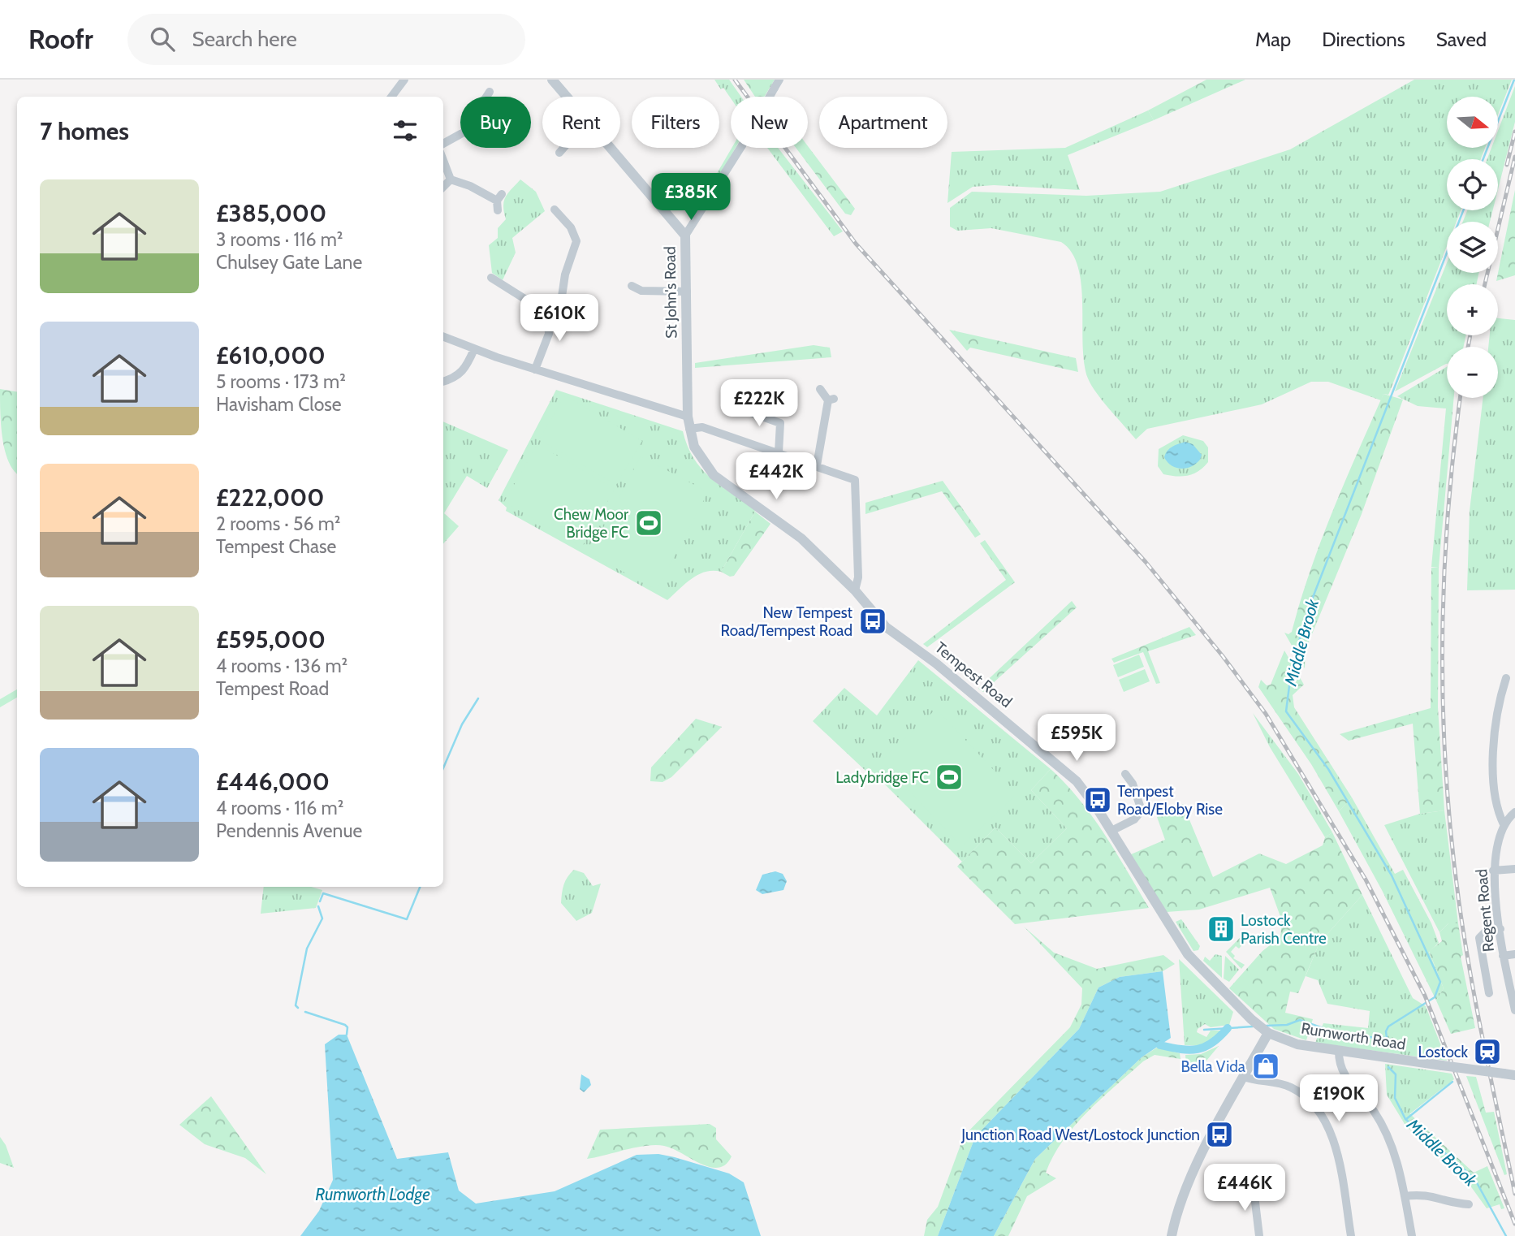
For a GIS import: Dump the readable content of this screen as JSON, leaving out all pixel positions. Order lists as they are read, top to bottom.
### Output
{
  "streets": {
    "street": [
      "St John's Road",
      "Tempest Road",
      "Regent Road",
      "Rumworth Road"
    ]
  },
  "crossings": [
    ["St John's Road", "Tempest Road"],
    ["Tempest Road", "Rumworth Road"]
  ],
  "water": ["Middle Brook", "Rumworth Lodge"],
  "places": {
    "sports": ["Chew Moor Bridge FC", "Ladybridge FC"],
    "bus stop": ["New Tempest Road/Tempest Road", "Tempest Road/Eloby Rise", "Junction Road West/Lostock Junction"],
    "building": ["Lostock Parish Centre"],
    "station": ["Lostock"],
    "shop": ["Bella Vida"]
  },
  "north": "right",
  "page": {
    "header": "Roofr",
    "search": "Search here",
    "nav": ["Map", "Directions", "Saved"],
    "map_buttons": ["+", "−"],
    "chip": [
      "Buy",
      "Rent",
      "Filters",
      "New",
      "Apartment"
    ],
    "heading": "7 homes",
    "list": [
      {
        "name": "£385,000",
        "note": "3 rooms · 116 m² · Chulsey Gate Lane"
      },
      {
        "name": "£610,000",
        "note": "5 rooms · 173 m² · Havisham Close"
      },
      {
        "name": "£222,000",
        "note": "2 rooms · 56 m² · Tempest Chase"
      },
      {
        "name": "£595,000",
        "note": "4 rooms · 136 m² · Tempest Road"
      },
      {
        "name": "£446,000",
        "note": "4 rooms · 116 m² · Pendennis Avenue"
      }
    ],
    "price": [
      "£385K",
      "£610K",
      "£222K",
      "£442K",
      "£595K",
      "£190K",
      "£446K"
    ]
  }
}
